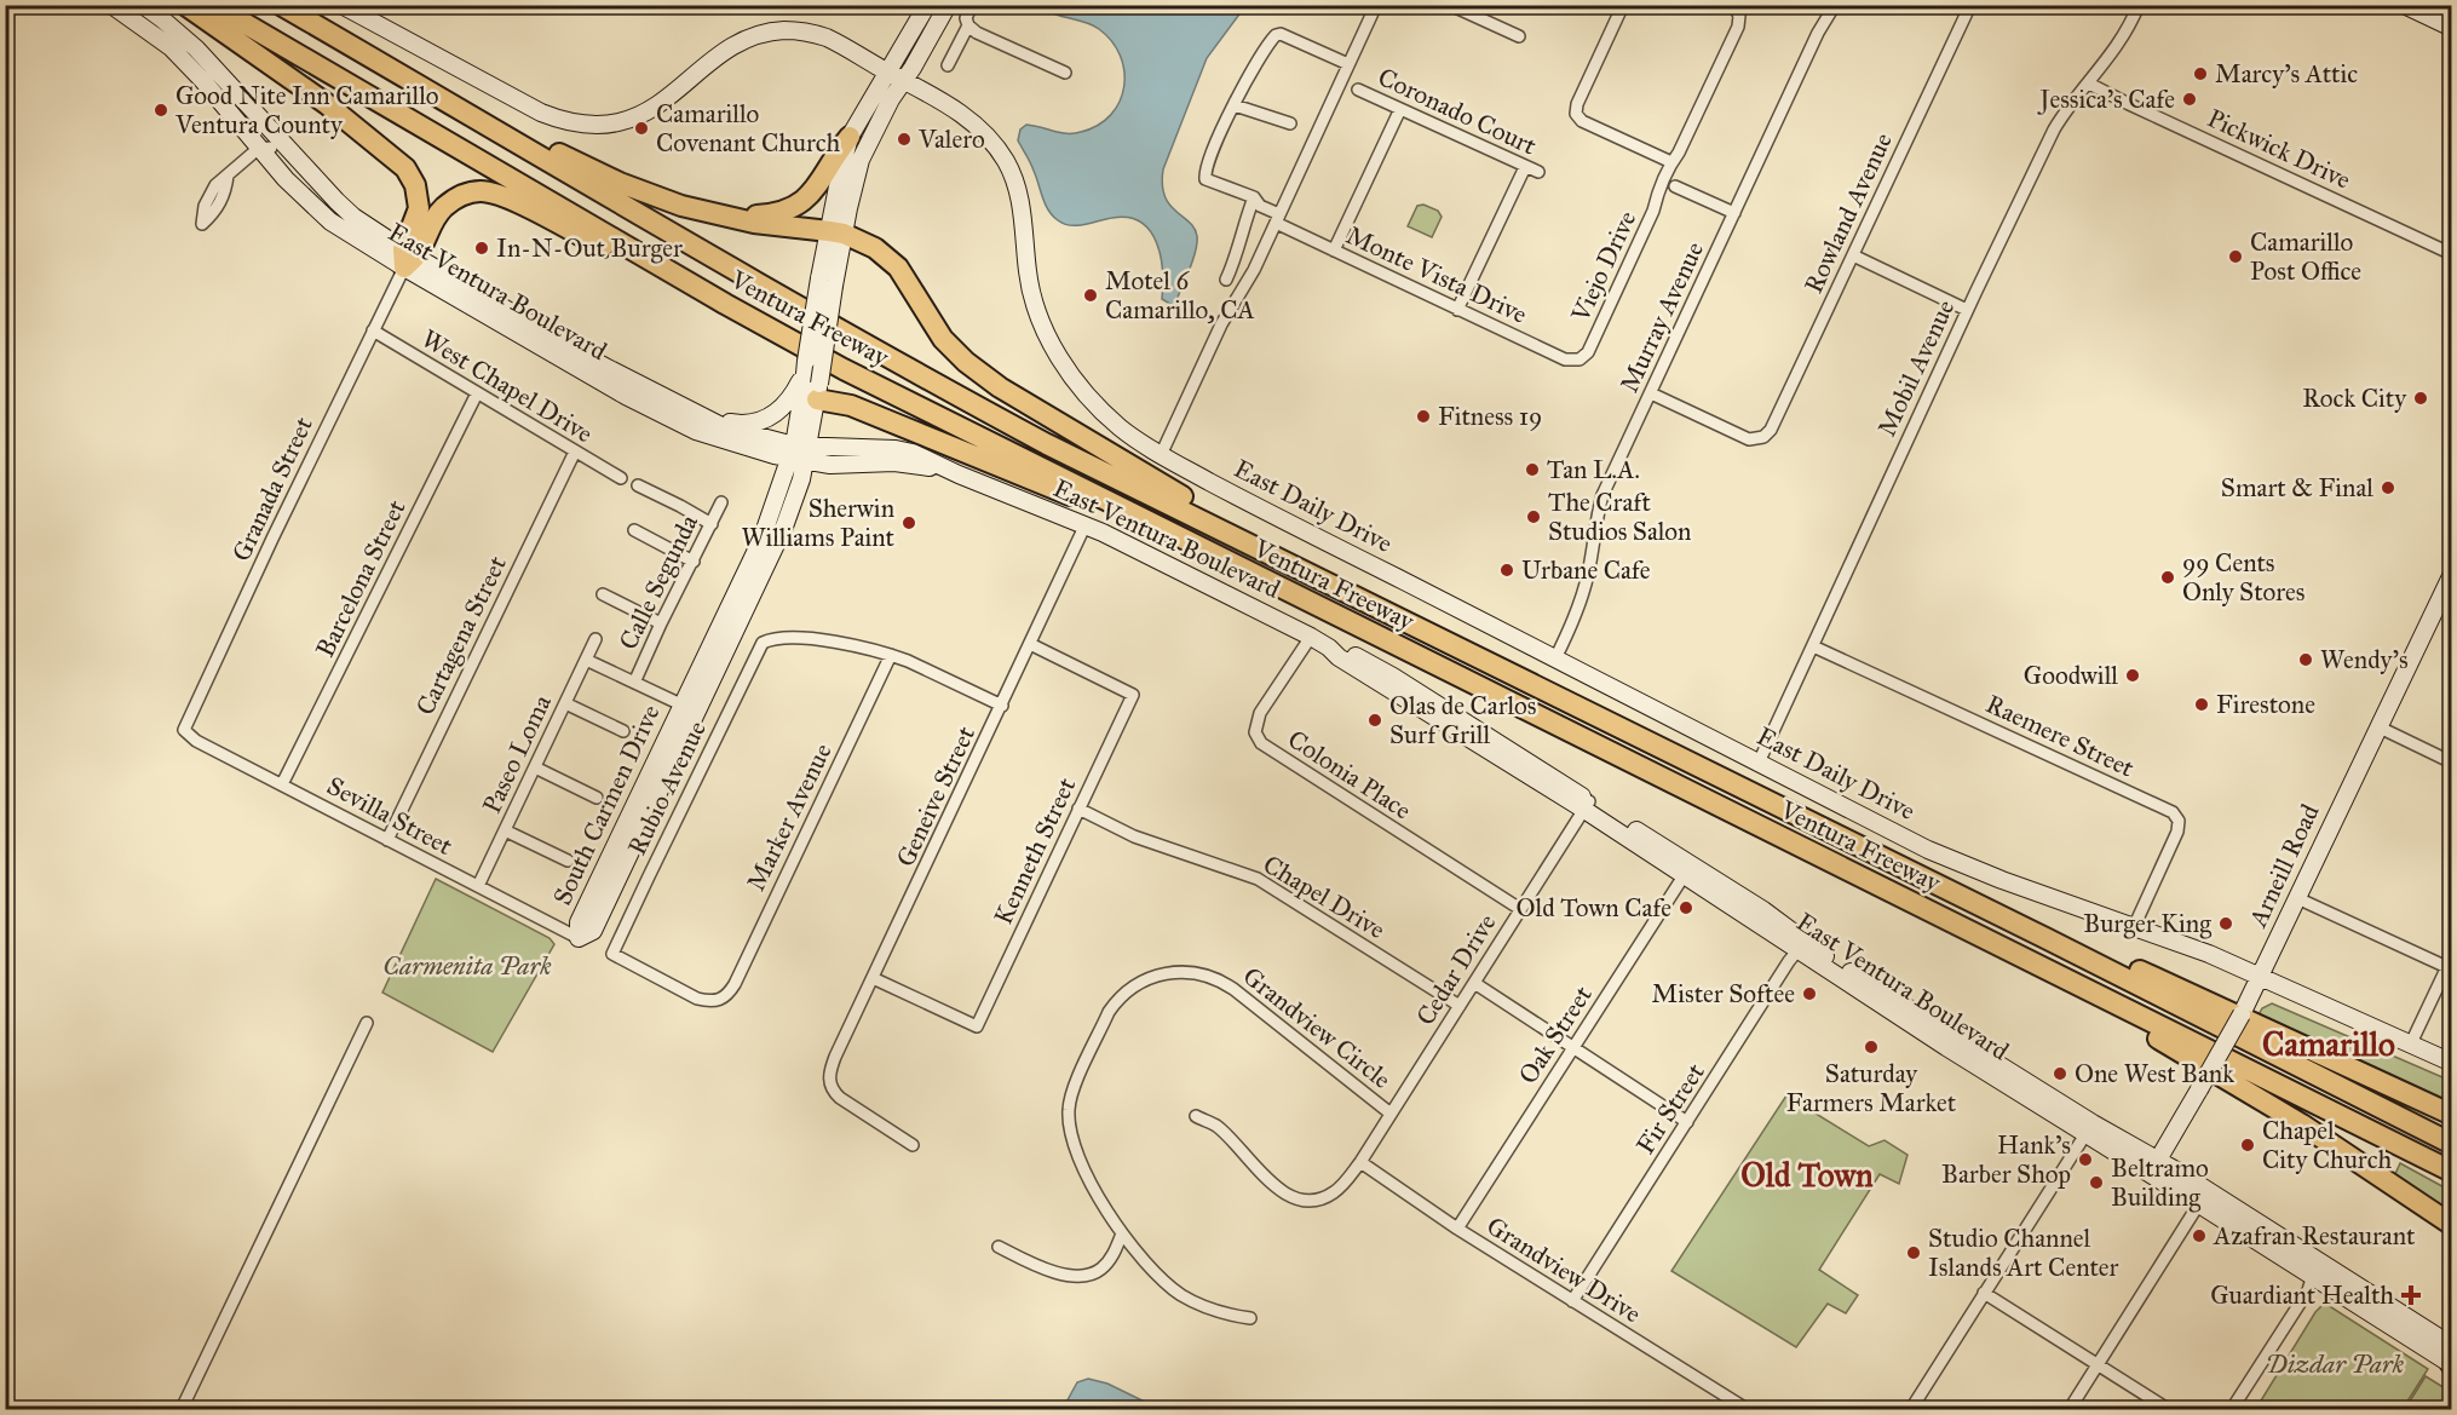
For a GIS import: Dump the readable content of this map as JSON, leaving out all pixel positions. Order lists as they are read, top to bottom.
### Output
{
  "streets": {
    "highway": ["Ventura Freeway"],
    "main road": [
      "East Ventura Boulevard",
      "East Daily Drive",
      "South Carmen Drive",
      "Arneill Road"
    ],
    "street": [
      "Coronado Court",
      "Pickwick Drive",
      "Rowland Avenue",
      "Viejo Drive",
      "Monte Vista Drive",
      "Murray Avenue",
      "Mobil Avenue",
      "West Chapel Drive",
      "Granada Street",
      "Barcelona Street",
      "Calle Segunda",
      "Cartagena Street",
      "Raemere Street",
      "Paseo Loma",
      "Colonia Place",
      "Rubio Avenue",
      "Geneive Street",
      "Sevilla Street",
      "Marker Avenue",
      "Kenneth Street",
      "Chapel Drive",
      "Cedar Drive",
      "Grandview Circle",
      "Oak Street",
      "Fir Street",
      "Grandview Drive"
    ]
  },
  "crossings": [
    ["Pickwick Drive", "Mobil Avenue"],
    ["Rowland Avenue", "Murray Avenue"],
    ["Viejo Drive", "Monte Vista Drive"],
    ["East Ventura Boulevard", "Granada Street"],
    ["East Ventura Boulevard", "Colonia Place"],
    ["East Ventura Boulevard", "Geneive Street"],
    ["East Ventura Boulevard", "South Carmen Drive"],
    ["East Ventura Boulevard", "Arneill Road"],
    ["East Ventura Boulevard", "Cedar Drive"],
    ["East Ventura Boulevard", "Oak Street"],
    ["East Ventura Boulevard", "Fir Street"],
    ["Murray Avenue", "East Daily Drive"],
    ["Mobil Avenue", "East Daily Drive"],
    ["Mobil Avenue", "Raemere Street"],
    ["West Chapel Drive", "Granada Street"],
    ["West Chapel Drive", "Barcelona Street"],
    ["West Chapel Drive", "Cartagena Street"],
    ["Granada Street", "Sevilla Street"],
    ["East Daily Drive", "Raemere Street"],
    ["East Daily Drive", "Arneill Road"],
    ["Barcelona Street", "Sevilla Street"],
    ["Calle Segunda", "Paseo Loma"],
    ["Calle Segunda", "South Carmen Drive"],
    ["Cartagena Street", "Sevilla Street"],
    ["Paseo Loma", "Sevilla Street"],
    ["Colonia Place", "Cedar Drive"],
    ["Rubio Avenue", "Marker Avenue"],
    ["Geneive Street", "Kenneth Street"],
    ["South Carmen Drive", "Sevilla Street"],
    ["Kenneth Street", "Chapel Drive"],
    ["Chapel Drive", "Cedar Drive"],
    ["Cedar Drive", "Grandview Circle"],
    ["Cedar Drive", "Grandview Drive"],
    ["Oak Street", "Grandview Drive"],
    ["Fir Street", "Grandview Drive"]
  ],
  "districts": ["Camarillo", "Old Town"],
  "parks": ["Carmenita Park", "Dizdar Park"],
  "places": {
    "other": [
      "Marcy's Attic",
      "Jessica's Cafe",
      "Good Nite Inn Camarillo Ventura County",
      "Camarillo Covenant Church",
      "Valero",
      "In-N-Out Burger",
      "Camarillo Post Office",
      "Motel 6 Camarillo, CA",
      "Rock City",
      "Fitness 19",
      "Tan L.A.",
      "Smart & Final",
      "The Craft Studios Salon",
      "Sherwin Williams Paint",
      "Urbane Cafe",
      "99 Cents Only Stores",
      "Wendy's",
      "Goodwill",
      "Firestone",
      "Olas de Carlos Surf Grill",
      "Old Town Cafe",
      "Burger King",
      "Mister Softee",
      "Saturday Farmers Market",
      "One West Bank",
      "Chapel City Church",
      "Hank's Barber Shop",
      "Beltramo Building",
      "Azafran Restaurant",
      "Studio Channel Islands Art Center"
    ],
    "health": ["Guardiant Health"]
  }
}
